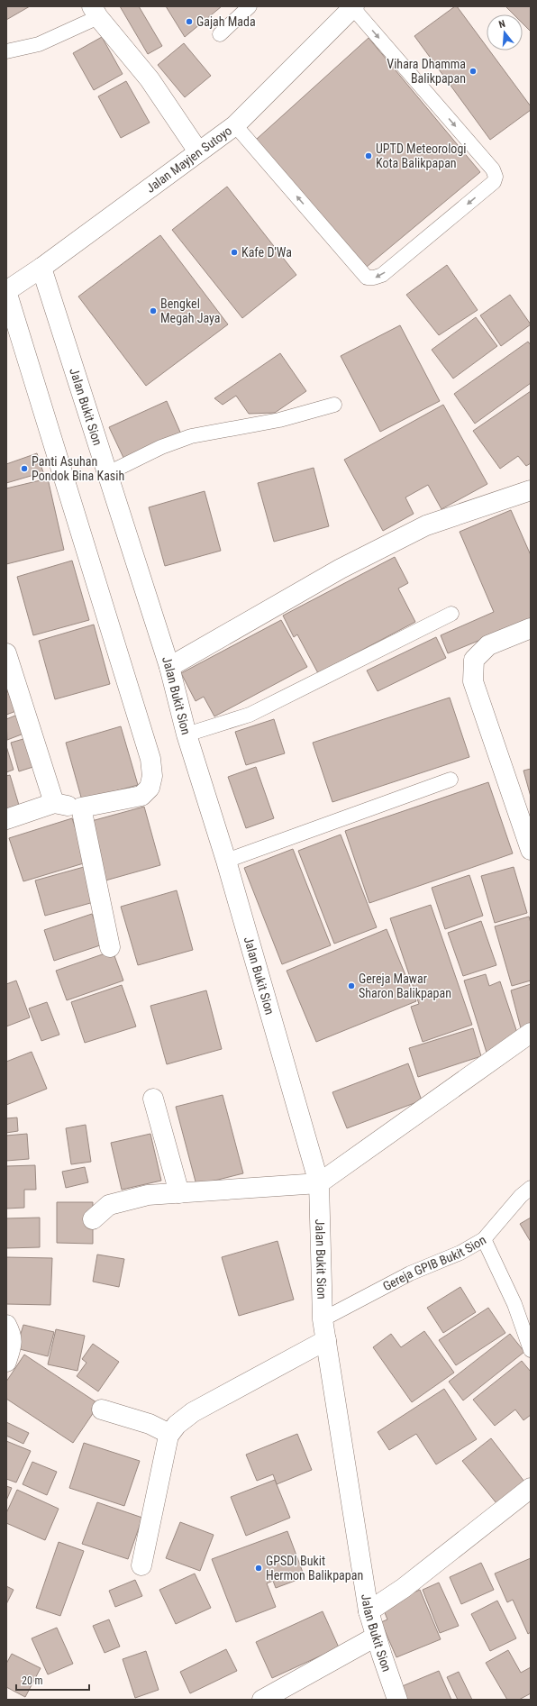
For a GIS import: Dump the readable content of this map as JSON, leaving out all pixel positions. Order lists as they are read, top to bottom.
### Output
{
  "streets": {
    "street": ["Jalan Mayjen Sutoyo", "Jalan Bukit Sion"],
    "lane": ["Gereja GPIB Bukit Sion"]
  },
  "crossings": [
    ["Jalan Mayjen Sutoyo", "Jalan Bukit Sion"],
    ["Jalan Bukit Sion", "Gereja GPIB Bukit Sion"]
  ],
  "places": [
    "Gajah Mada",
    "Vihara Dhamma Balikpapan",
    "UPTD Meteorologi Kota Balikpapan",
    "Kafe D'Wa",
    "Bengkel Megah Jaya",
    "Panti Asuhan Pondok Bina Kasih",
    "Gereja Mawar Sharon Balikpapan",
    "GPSDI Bukit Hermon Balikpapan"
  ],
  "scale_bar": "20 m",
  "north": "top"
}
